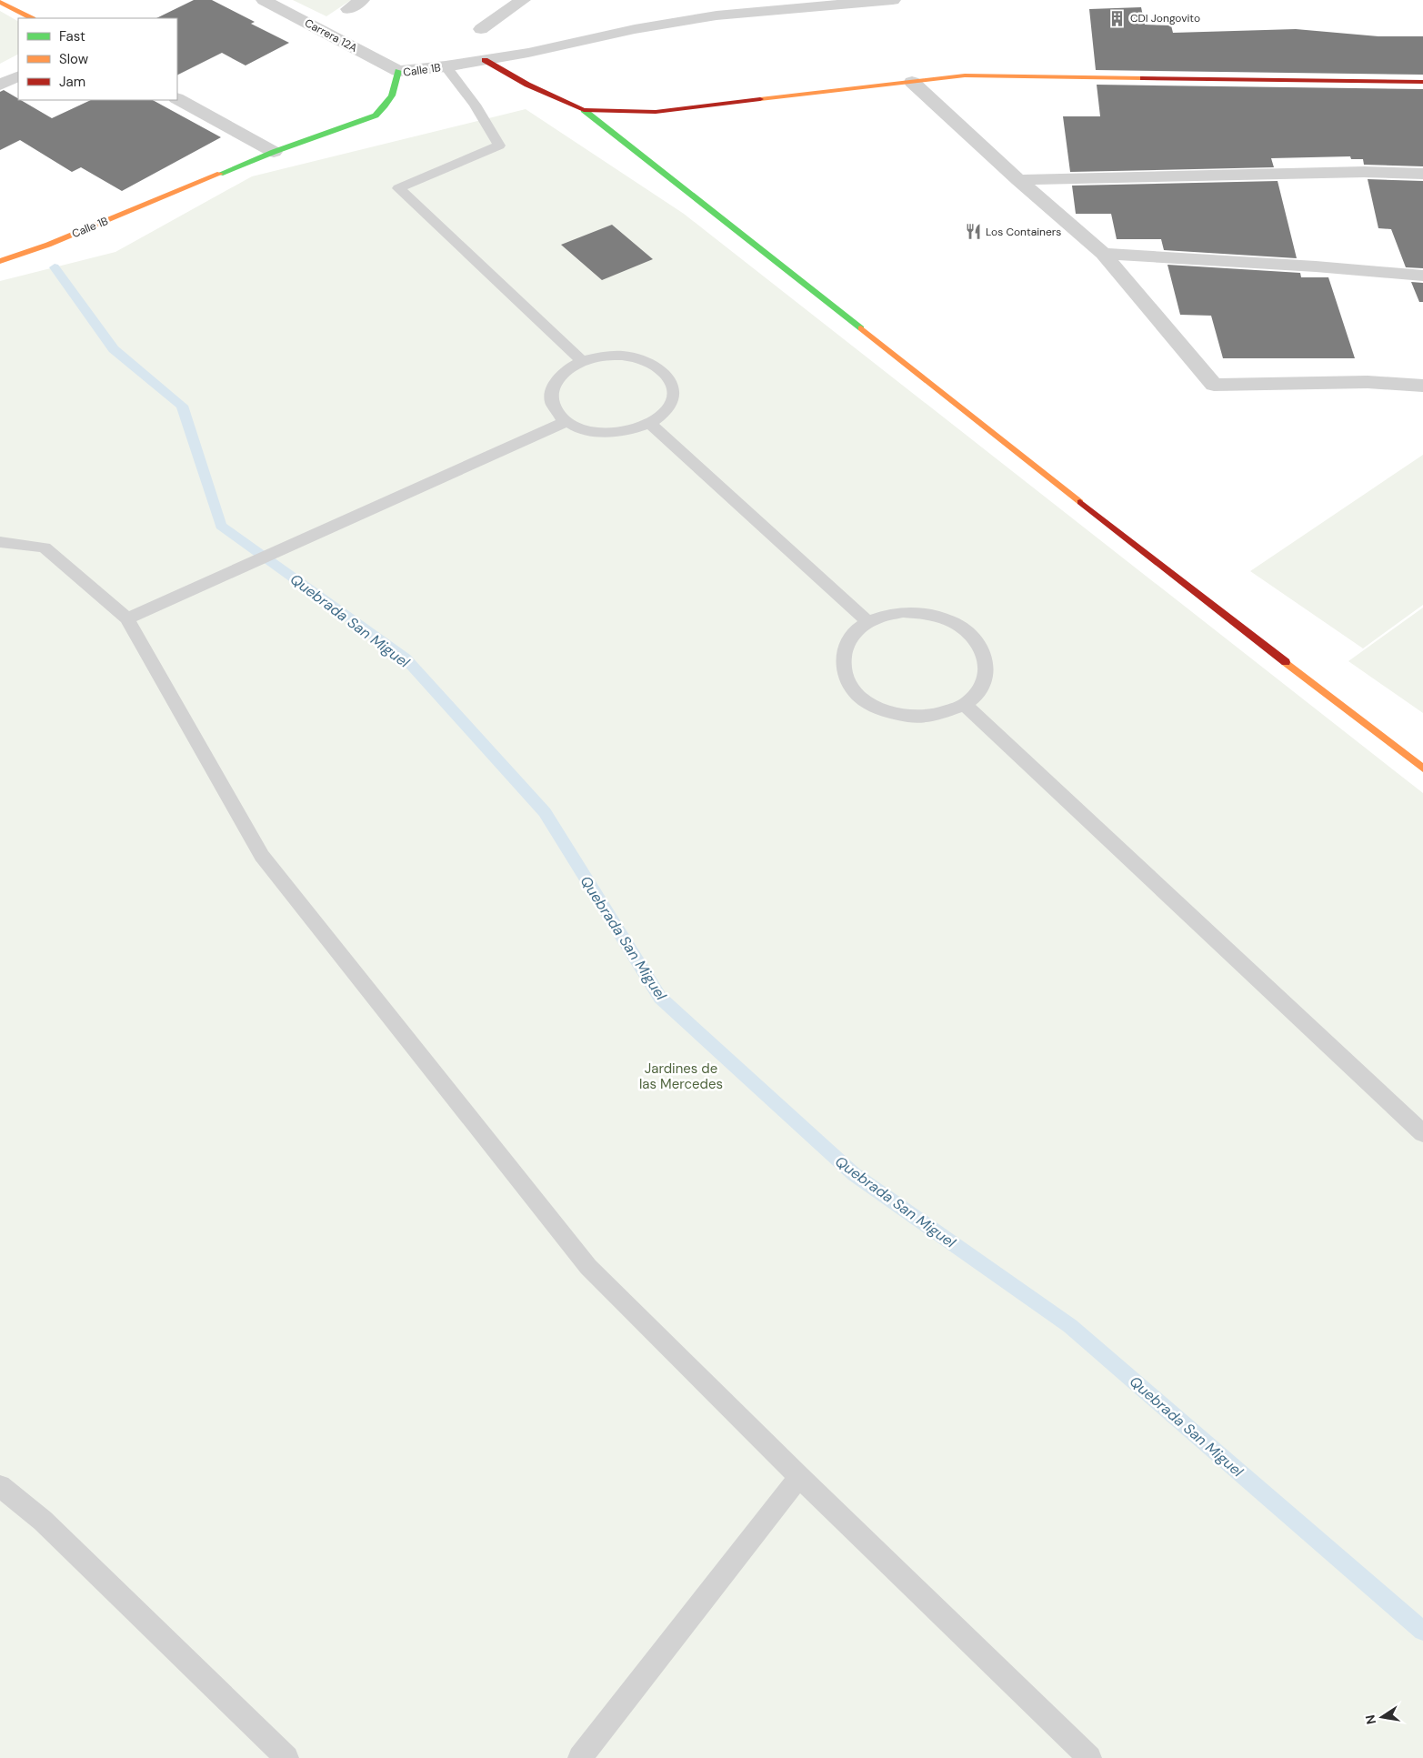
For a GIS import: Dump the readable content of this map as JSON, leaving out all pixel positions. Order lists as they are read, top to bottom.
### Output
{
  "streets": {
    "street": ["Carrera 12A", "Calle 1B"]
  },
  "crossings": [
    ["Carrera 12A", "Calle 1B"]
  ],
  "water": ["Quebrada San Miguel"],
  "parks": ["Jardines de las Mercedes"],
  "places": {
    "building": ["CDI Jongovito"],
    "restaurant": ["Los Containers"]
  },
  "legend": ["Fast", "Slow", "Jam"],
  "north": "left"
}
